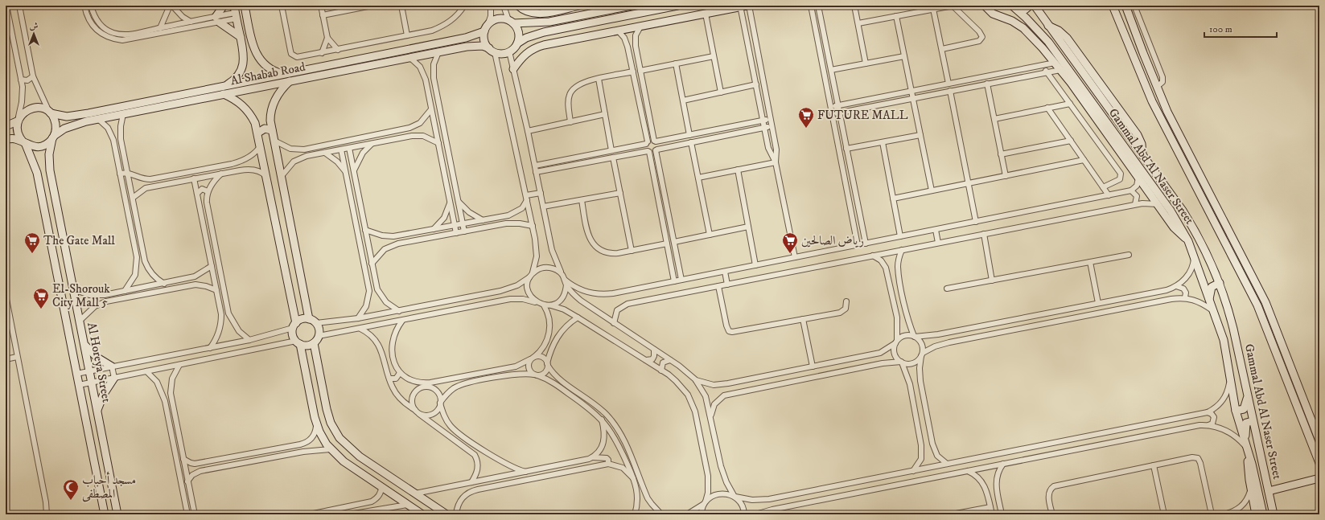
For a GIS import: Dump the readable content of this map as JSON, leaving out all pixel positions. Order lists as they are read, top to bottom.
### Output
{
  "streets": {
    "main road": ["Al Shabab Road", "Gammal Abd Al Naser Street", "Al Horeya Street"]
  },
  "crossings": [
    ["Al Shabab Road", "Al Horeya Street"]
  ],
  "places": {
    "supermarket": [
      "FUTURE MALL",
      "The Gate Mall",
      "رياض الصالحين",
      "El-Shorouk City Mall 5"
    ],
    "mosque": ["مسجد أحباب المصطفى"]
  },
  "scale_bar": "100 m",
  "north": "top"
}
